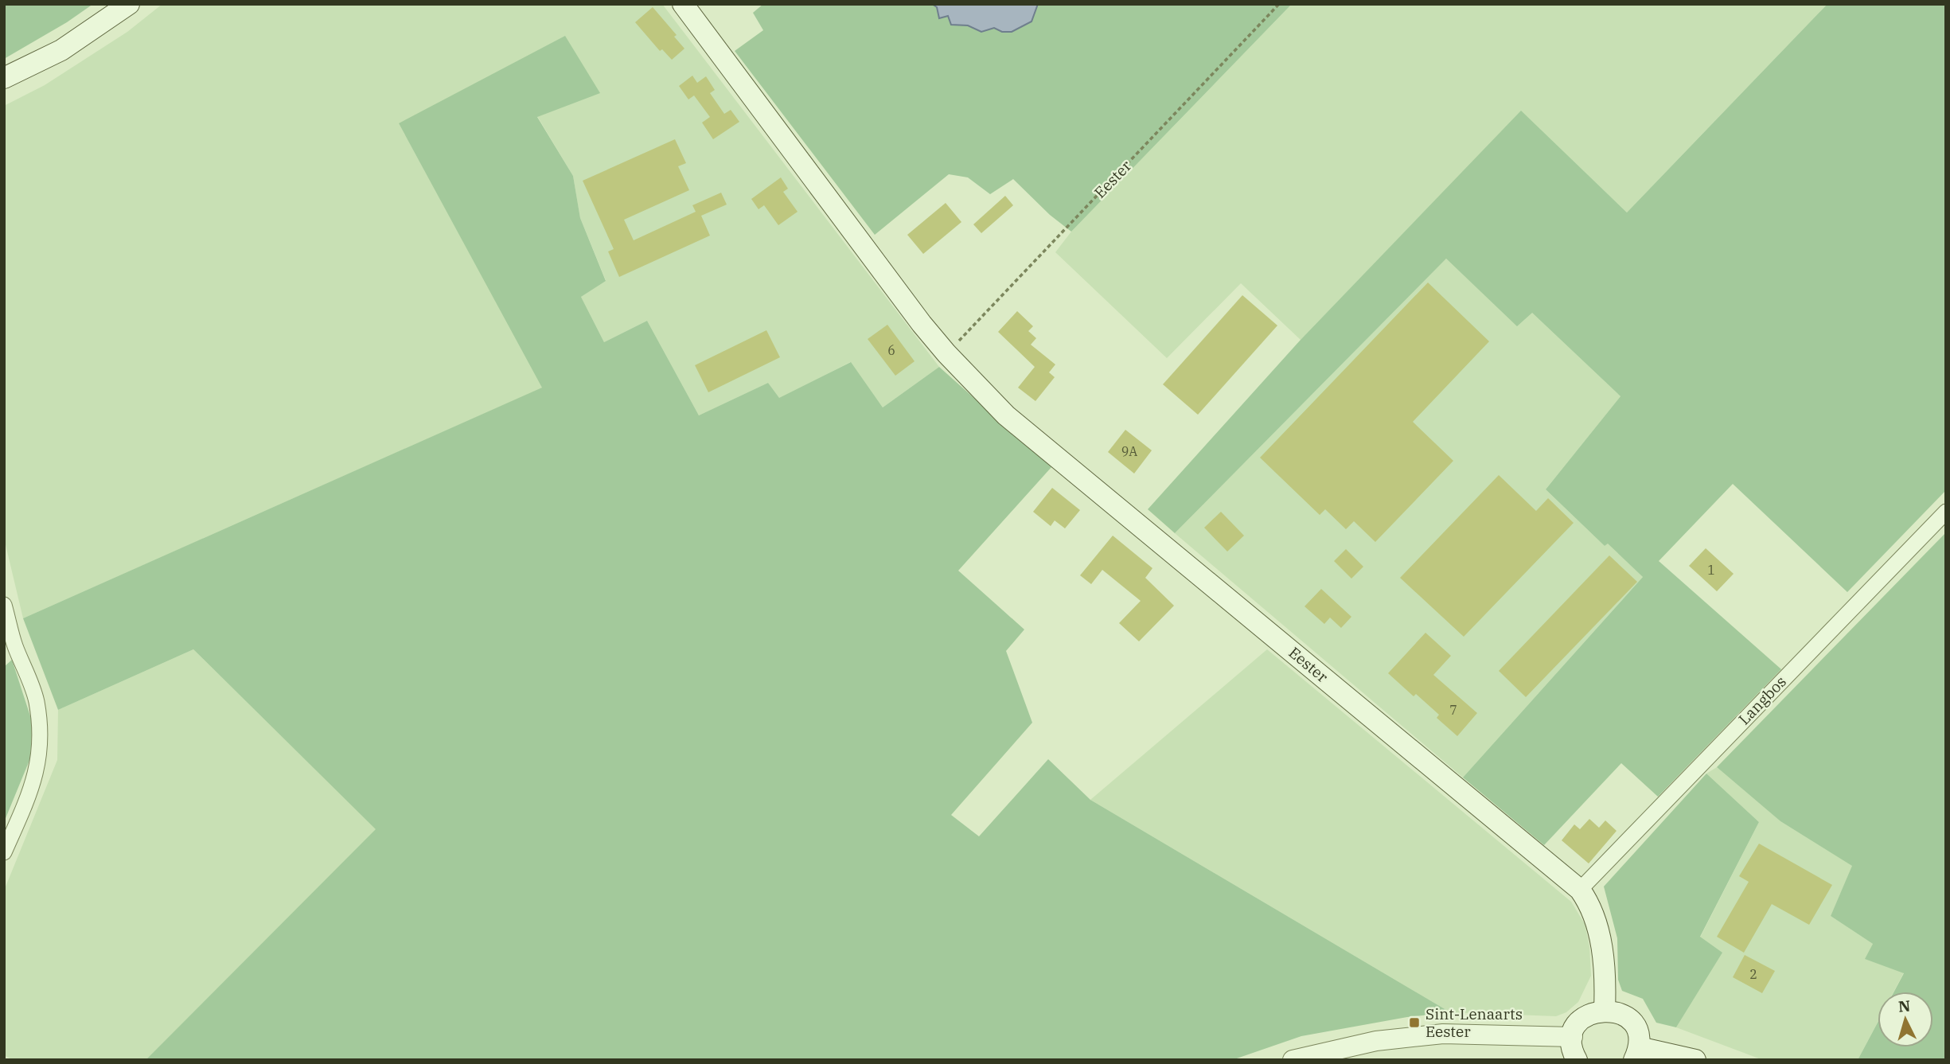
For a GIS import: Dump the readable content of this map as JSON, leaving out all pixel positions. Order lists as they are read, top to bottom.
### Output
{
  "streets": {
    "main road": ["Eester"],
    "street": ["Langbos"]
  },
  "crossings": [
    ["Eester", "Langbos"]
  ],
  "places": {
    "transit": ["Sint-Lenaarts Eester"]
  },
  "house_numbers": [
    "6",
    "9A",
    "1",
    "7",
    "2"
  ],
  "north": "top"
}
